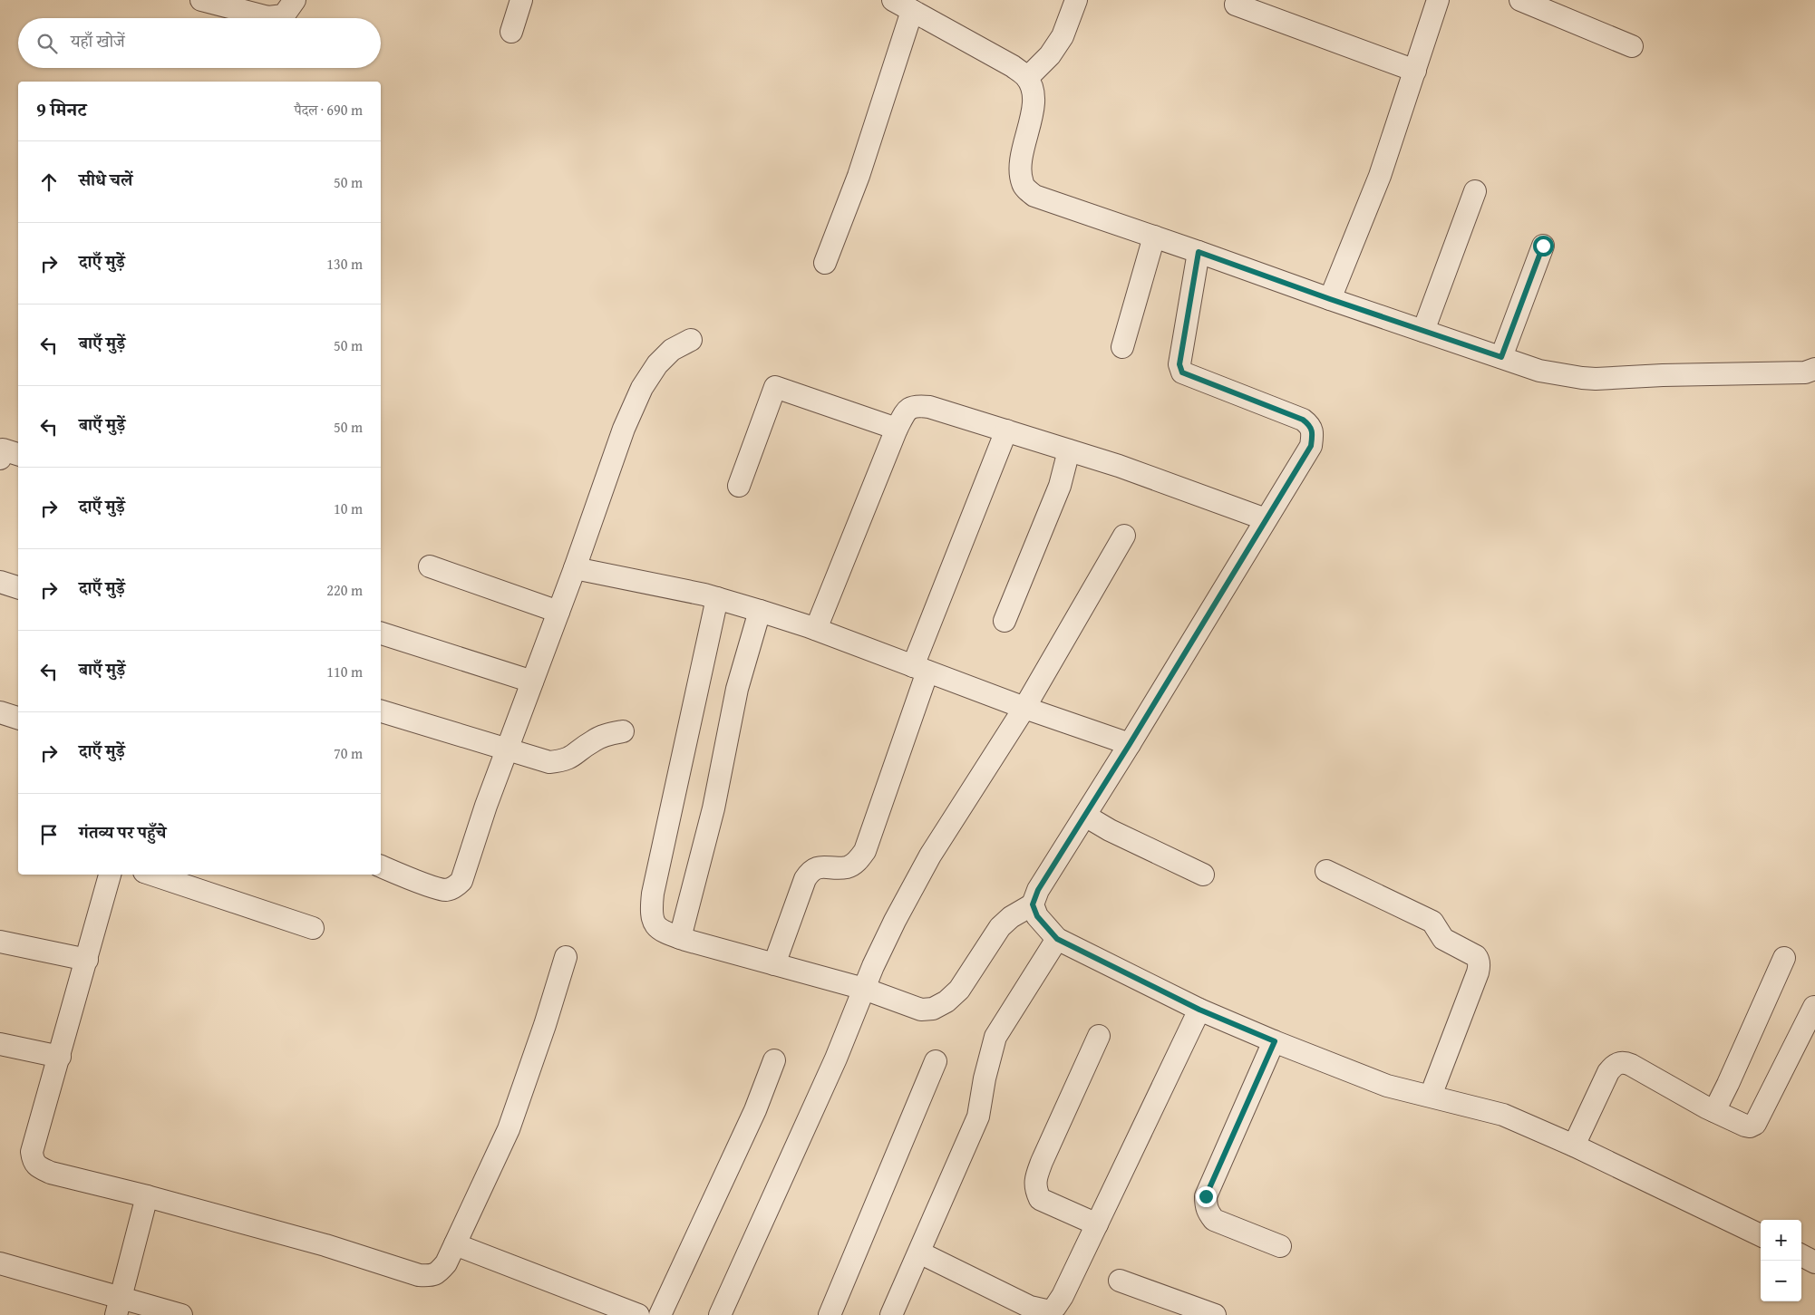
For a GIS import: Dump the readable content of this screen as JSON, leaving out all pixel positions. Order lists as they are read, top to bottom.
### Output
{
  "page": {
    "search": "यहाँ खोजें",
    "heading": ["9 मिनट", "पैदल · 690 m"],
    "list": [
      ["सीधे चलें", "50 m"],
      ["दाएँ मुड़ें", "130 m"],
      ["बाएँ मुड़ें", "50 m"],
      ["बाएँ मुड़ें", "50 m"],
      ["दाएँ मुड़ें", "10 m"],
      ["दाएँ मुड़ें", "220 m"],
      ["बाएँ मुड़ें", "110 m"],
      ["दाएँ मुड़ें", "70 m"],
      "गंतव्य पर पहुँचे"
    ],
    "map_buttons": ["+", "−"]
  }
}
